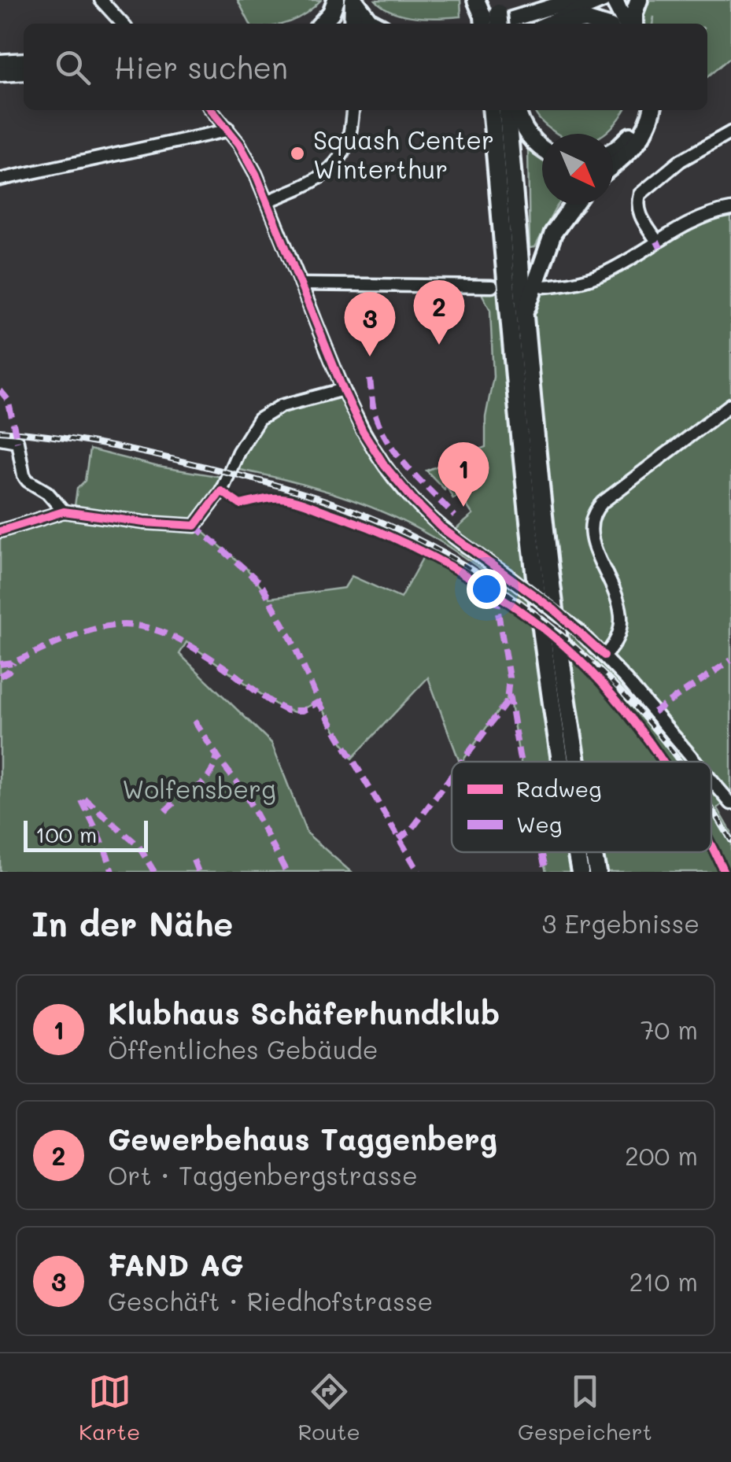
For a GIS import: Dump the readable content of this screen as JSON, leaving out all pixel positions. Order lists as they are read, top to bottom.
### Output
{
  "parks": ["Wolfensberg"],
  "places": ["Squash Center Winterthur"],
  "legend": ["Radweg", "Weg"],
  "scale_bar": "100 m",
  "north": "bottom right",
  "page": {
    "search": "Hier suchen",
    "pins": ["2", "3", "1"],
    "scale": "100 m",
    "heading": ["In der Nähe", "3 Ergebnisse"],
    "list": [
      {
        "mark": "1",
        "name": "Klubhaus Schäferhundklub",
        "note": "Öffentliches Gebäude",
        "value": "70 m"
      },
      {
        "mark": "2",
        "name": "Gewerbehaus Taggenberg",
        "note": "Ort · Taggenbergstrasse",
        "value": "200 m"
      },
      {
        "mark": "3",
        "name": "FAND AG",
        "note": "Geschäft · Riedhofstrasse",
        "value": "210 m"
      }
    ],
    "nav": ["Karte", "Route", "Gespeichert"]
  }
}
